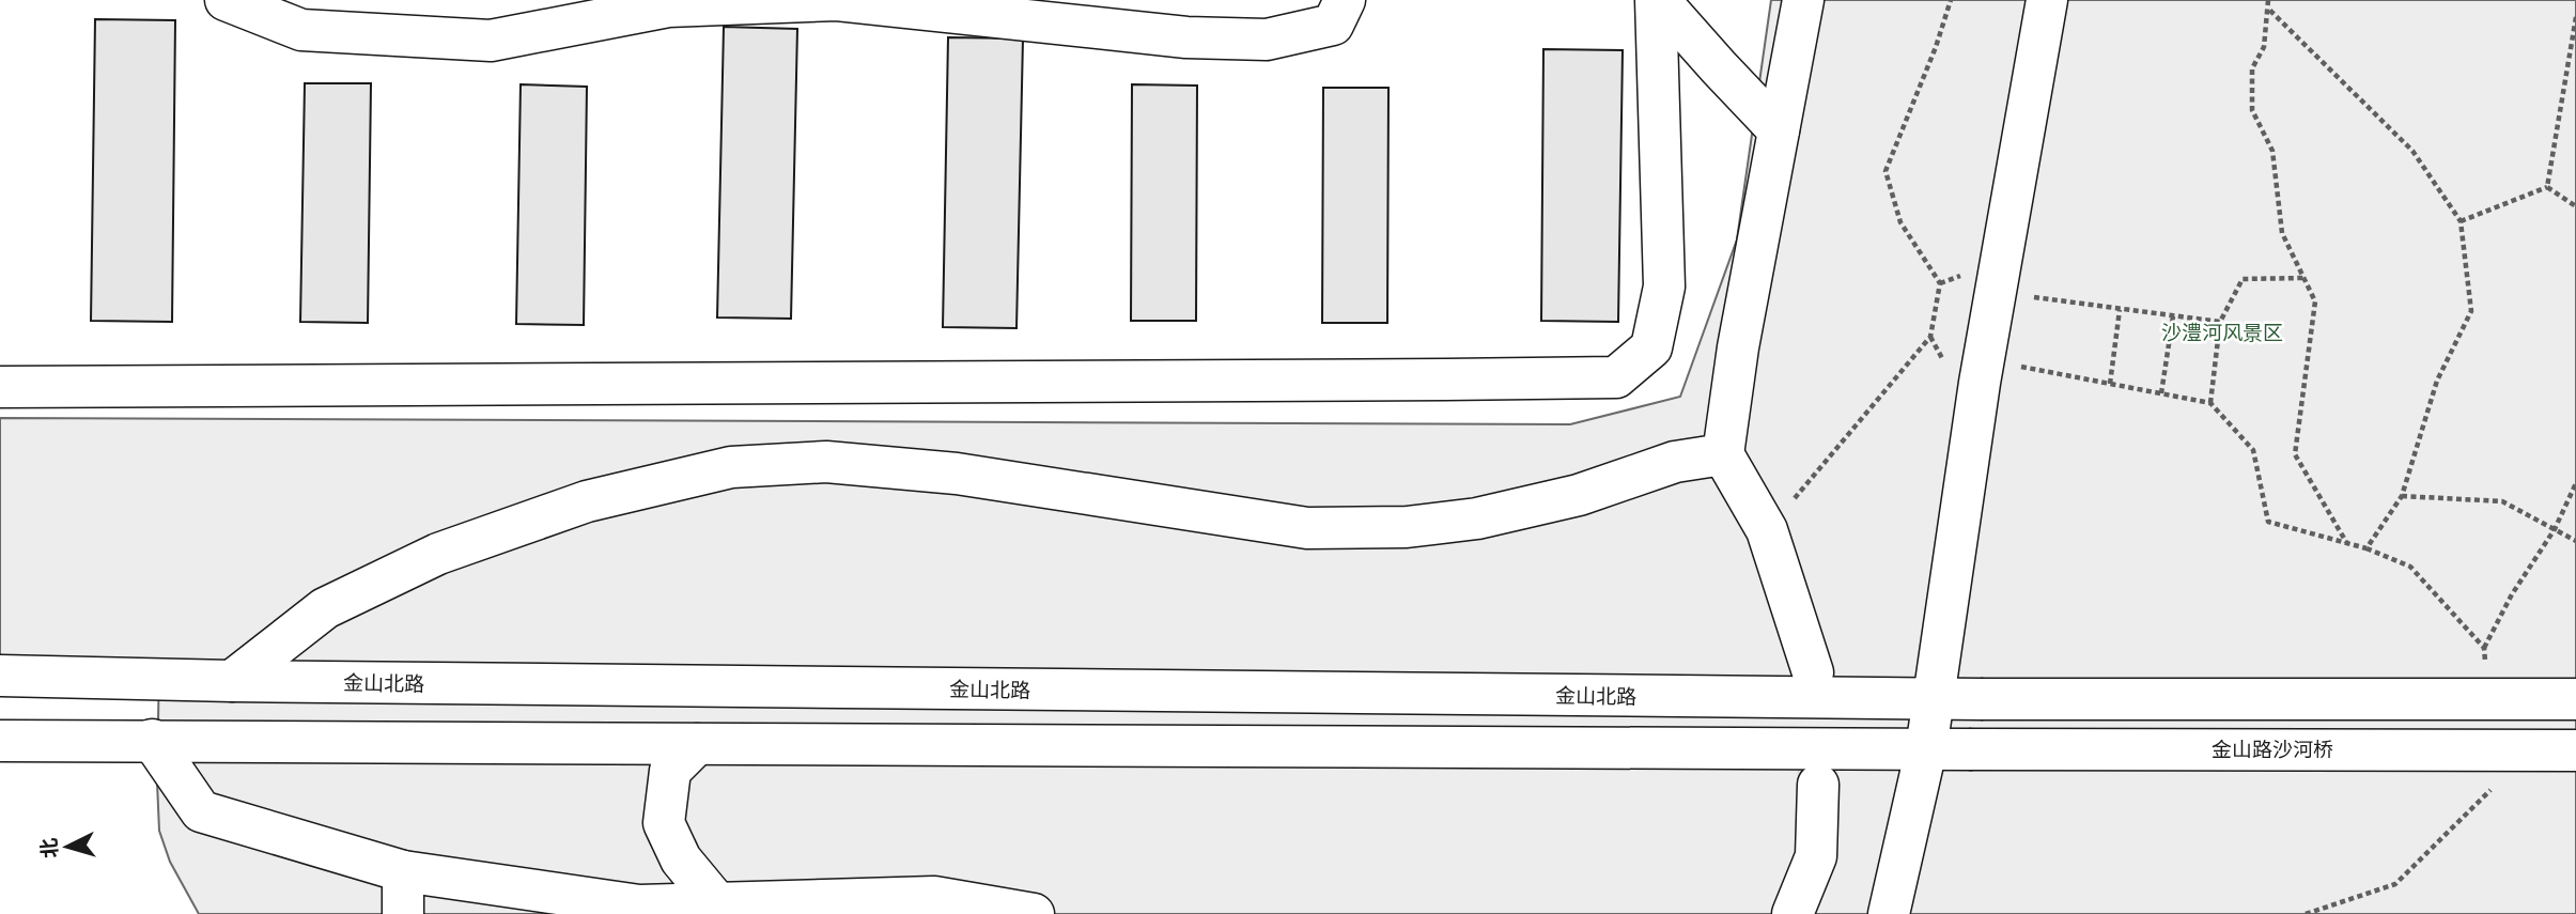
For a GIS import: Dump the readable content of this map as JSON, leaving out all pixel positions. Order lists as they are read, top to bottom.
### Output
{
  "streets": {
    "street": ["金山北路", "金山路沙河桥"]
  },
  "parks": ["沙澧河风景区"],
  "north": "left"
}
